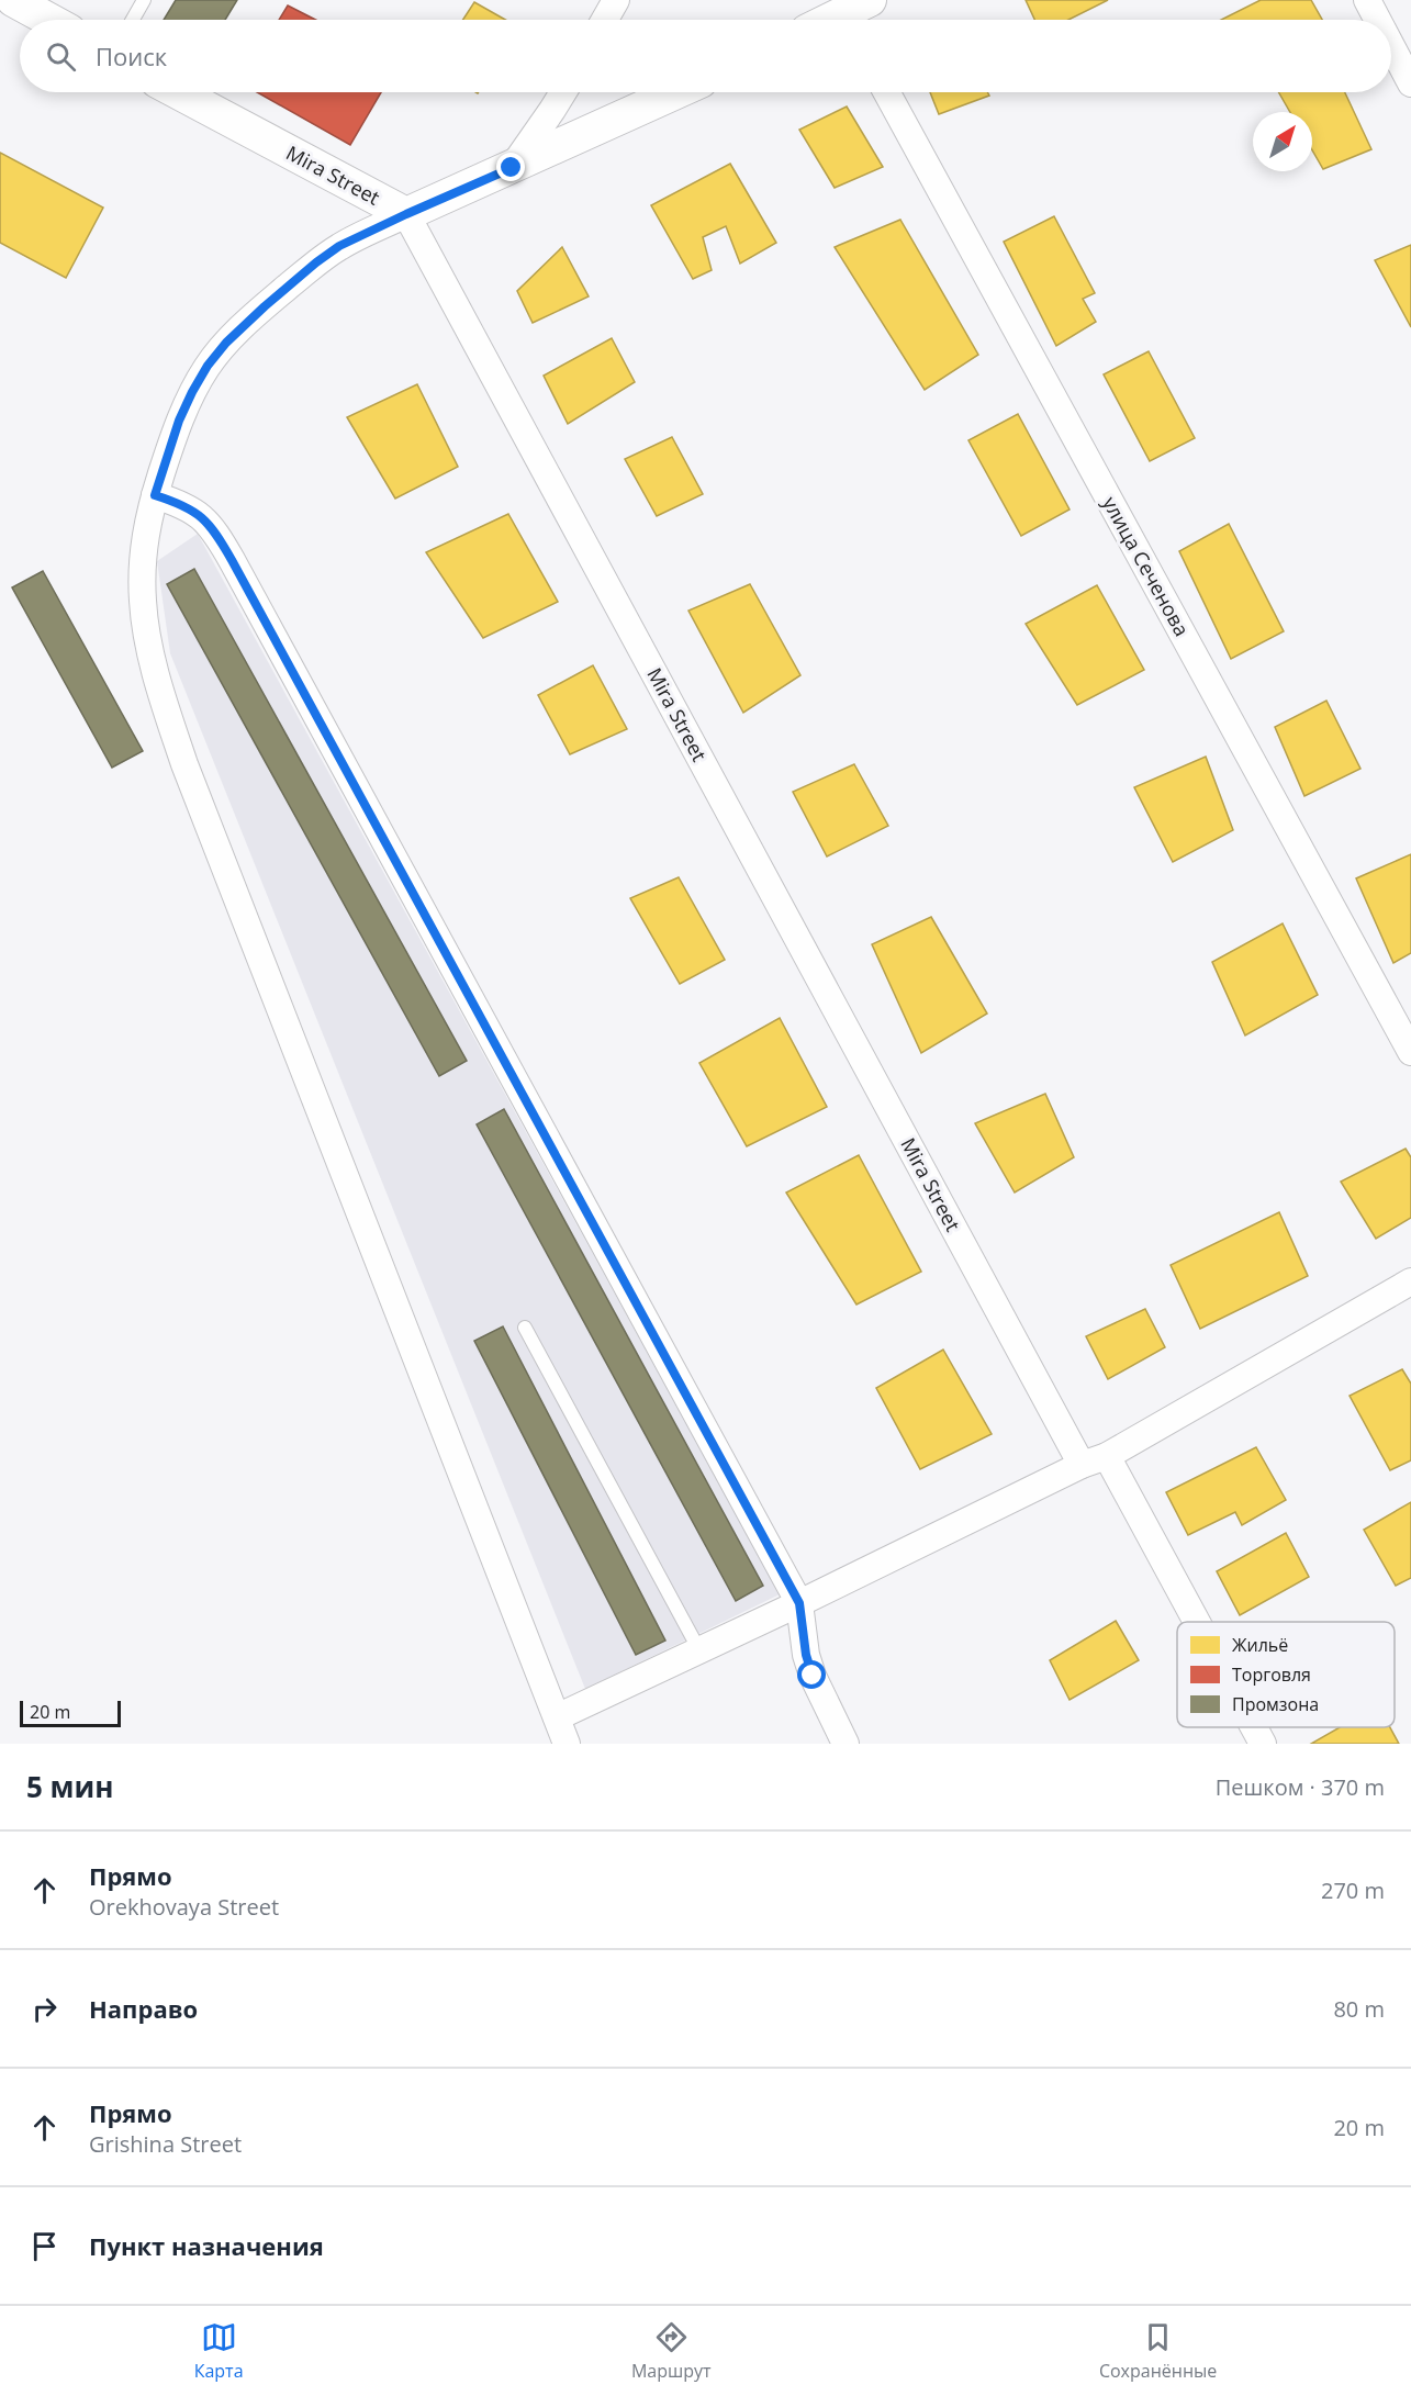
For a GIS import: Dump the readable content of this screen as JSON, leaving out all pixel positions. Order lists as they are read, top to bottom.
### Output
{
  "streets": {
    "street": ["Mira Street", "улица Сеченова"]
  },
  "legend": ["Жильё", "Торговля", "Промзона"],
  "scale_bar": "20 m",
  "north": "top right",
  "page": {
    "search": "Поиск",
    "scale": "20 m",
    "heading": ["5 мин", "Пешком · 370 m"],
    "list": [
      ["Прямо", "Orekhovaya Street", "270 m"],
      ["Направо", "80 m"],
      ["Прямо", "Grishina Street", "20 m"],
      "Пункт назначения"
    ],
    "nav": ["Карта", "Маршрут", "Сохранённые"]
  }
}
